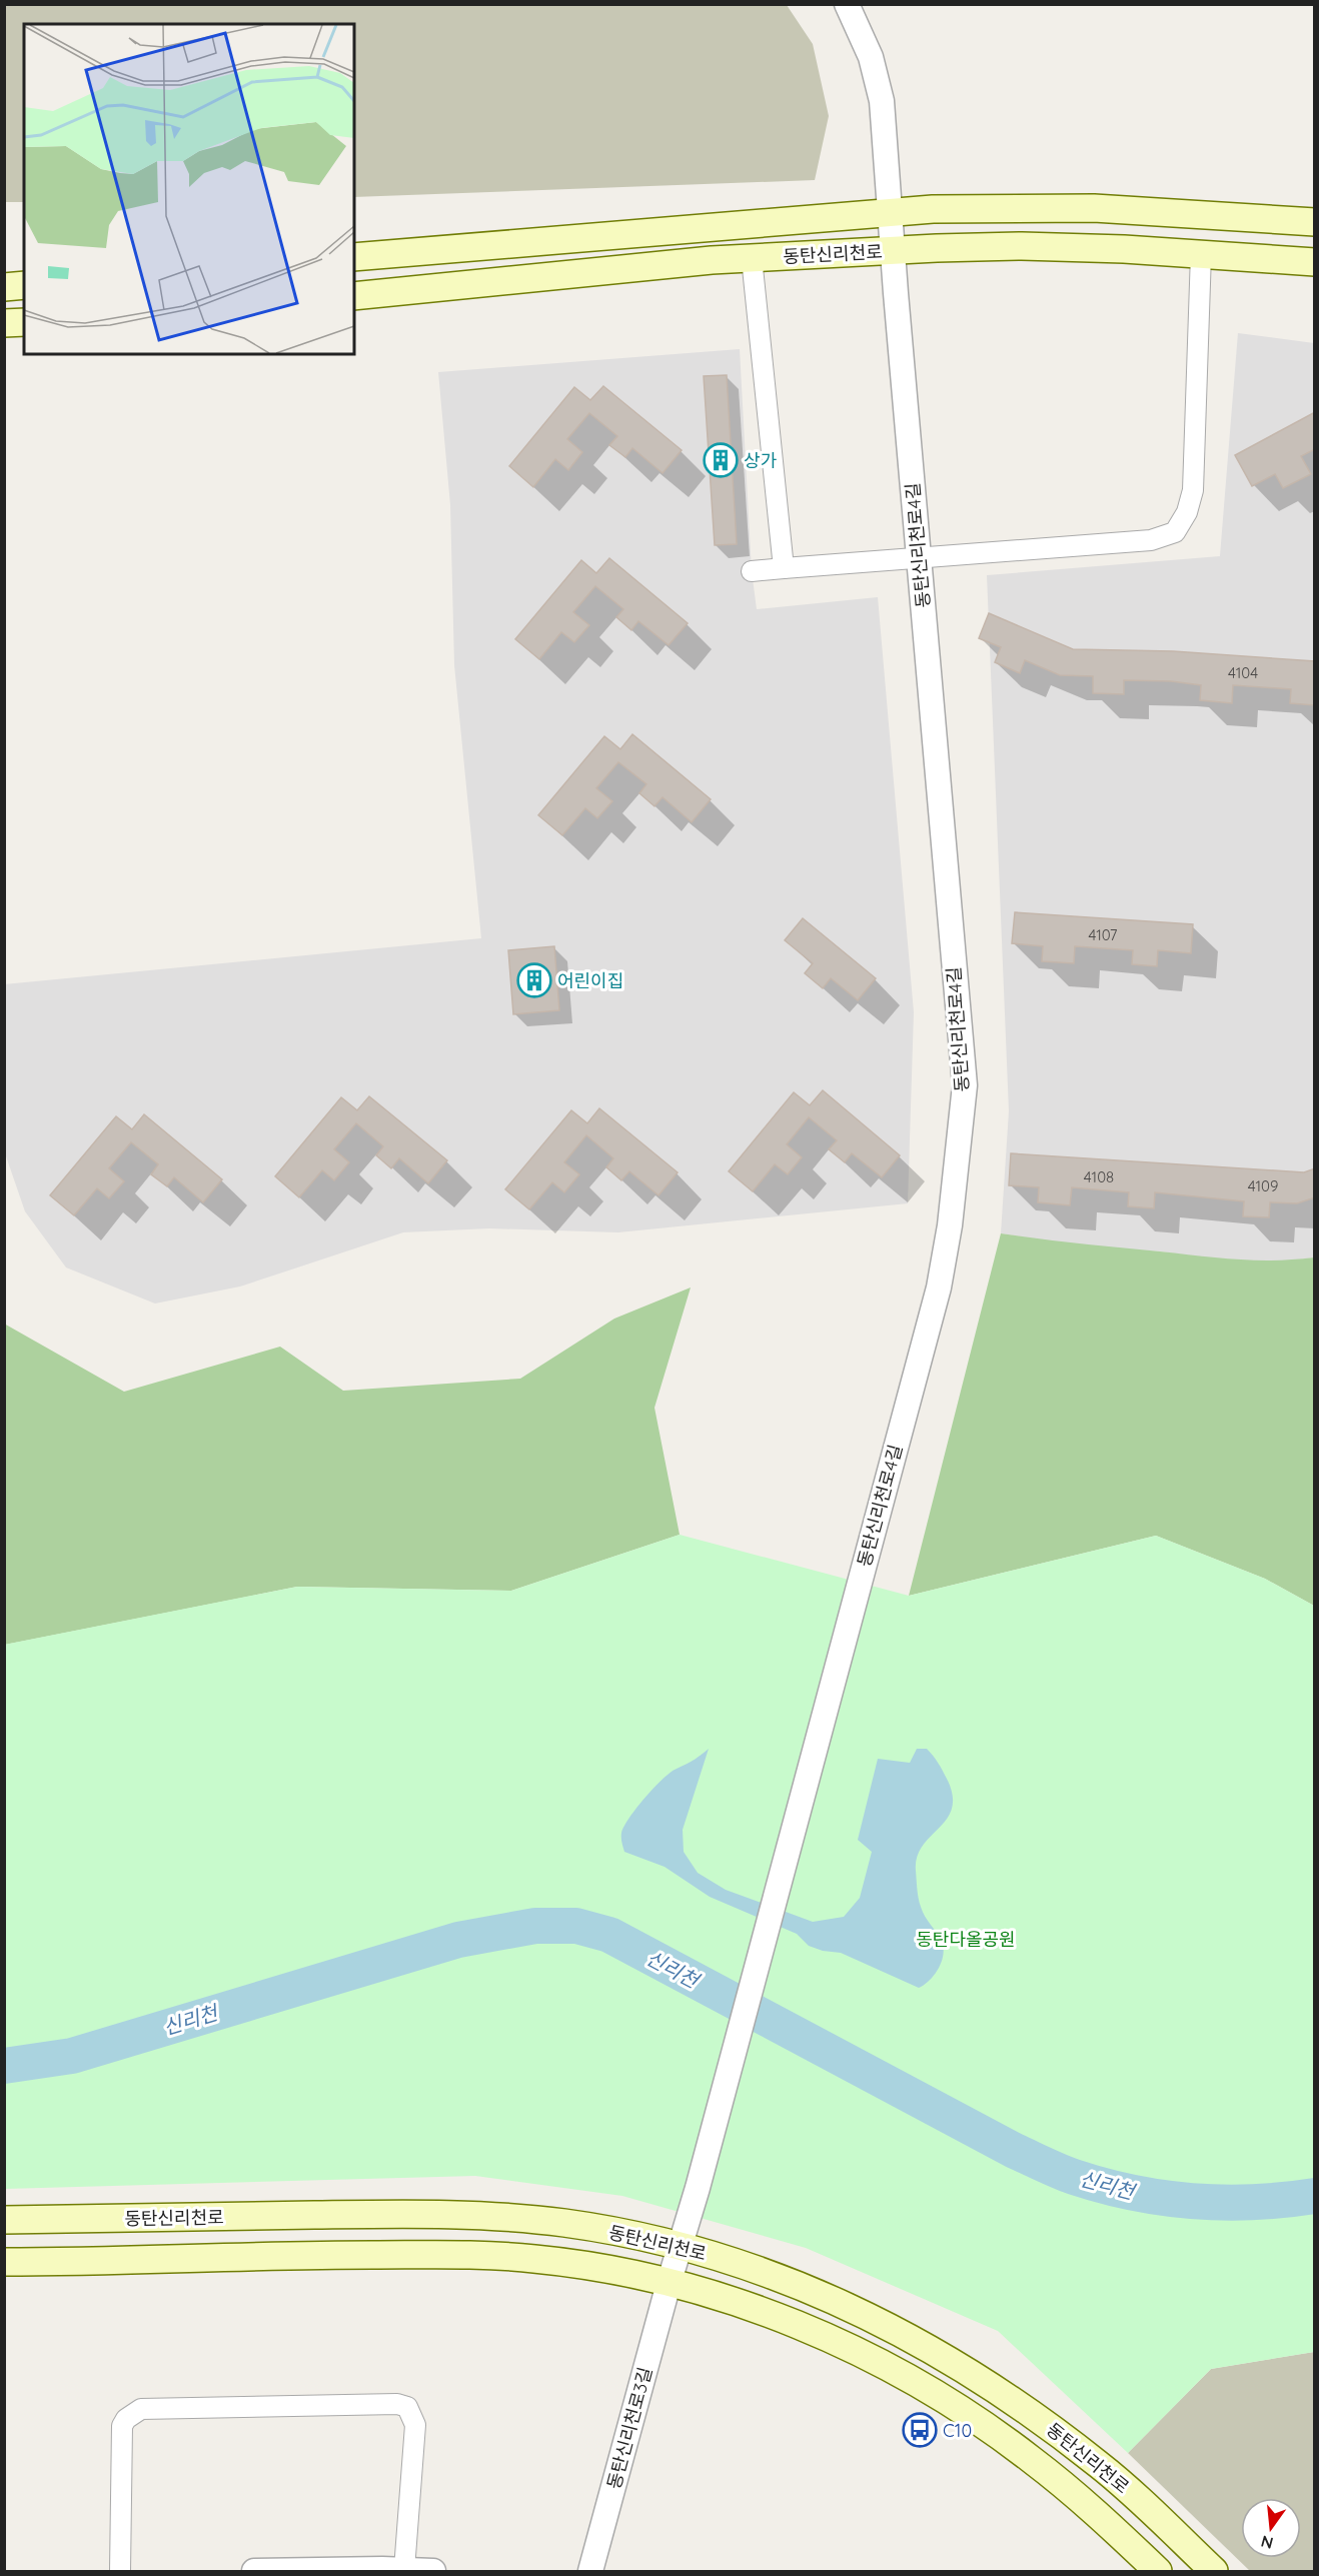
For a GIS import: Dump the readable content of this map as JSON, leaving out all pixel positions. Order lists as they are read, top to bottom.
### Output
{
  "streets": {
    "main road": ["동탄신리천로"],
    "street": ["동탄신리천로4길", "동탄신리천로3길"]
  },
  "crossings": [
    ["동탄신리천로", "동탄신리천로4길"],
    ["동탄신리천로", "동탄신리천로3길"],
    ["동탄신리천로4길", "동탄신리천로3길"]
  ],
  "water": ["신리천"],
  "parks": ["동탄다올공원"],
  "places": {
    "building": ["상가", "어린이집"],
    "bus stop": ["C10"]
  },
  "house_numbers": [
    "4104",
    "4107",
    "4108",
    "4109"
  ],
  "north": "bottom"
}
